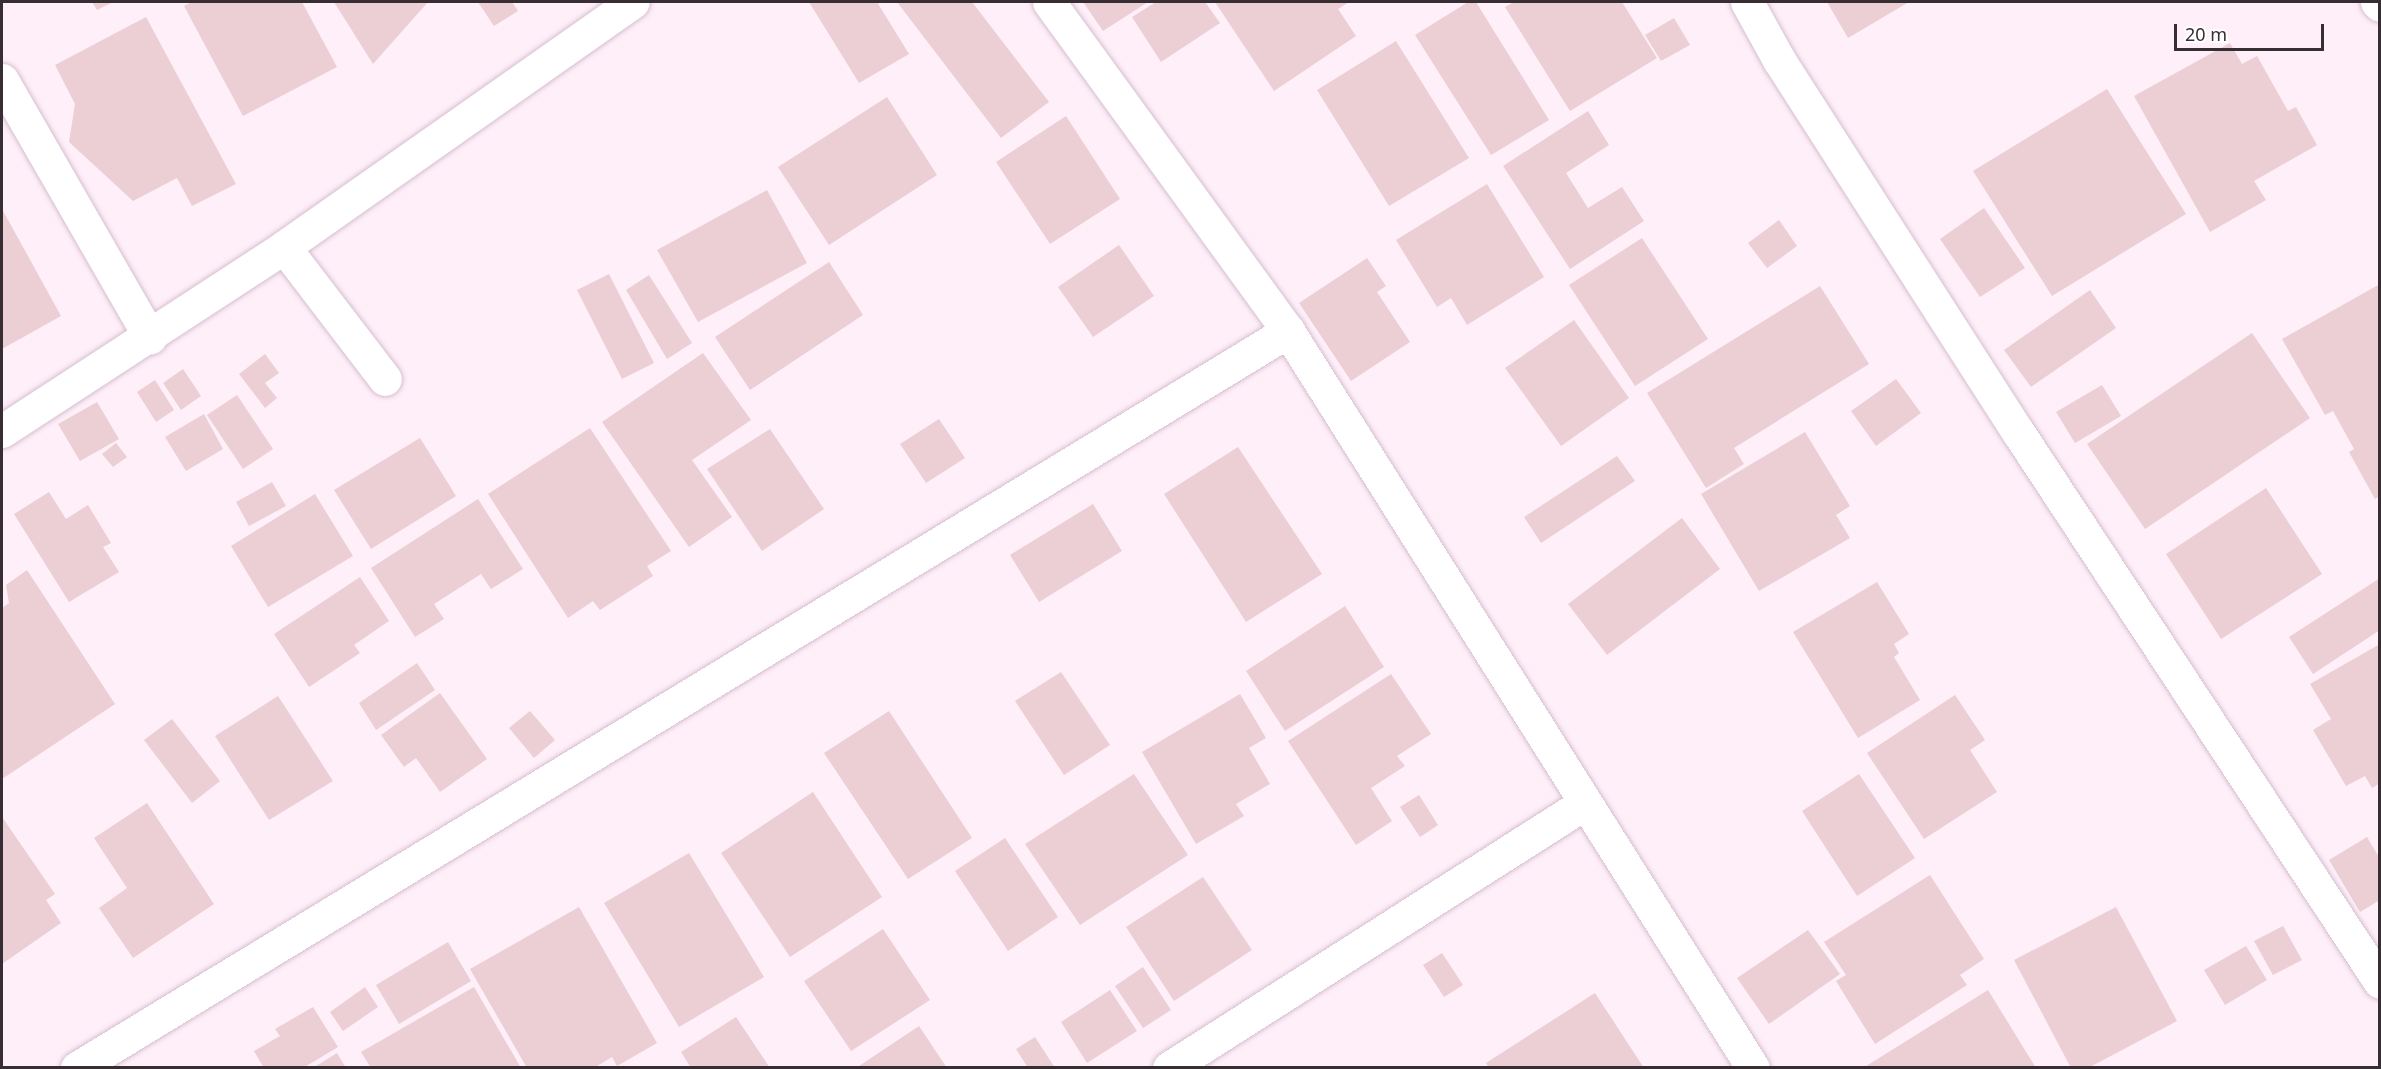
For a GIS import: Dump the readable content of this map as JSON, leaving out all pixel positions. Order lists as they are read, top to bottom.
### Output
{
  "scale_bar": "20 m"
}
